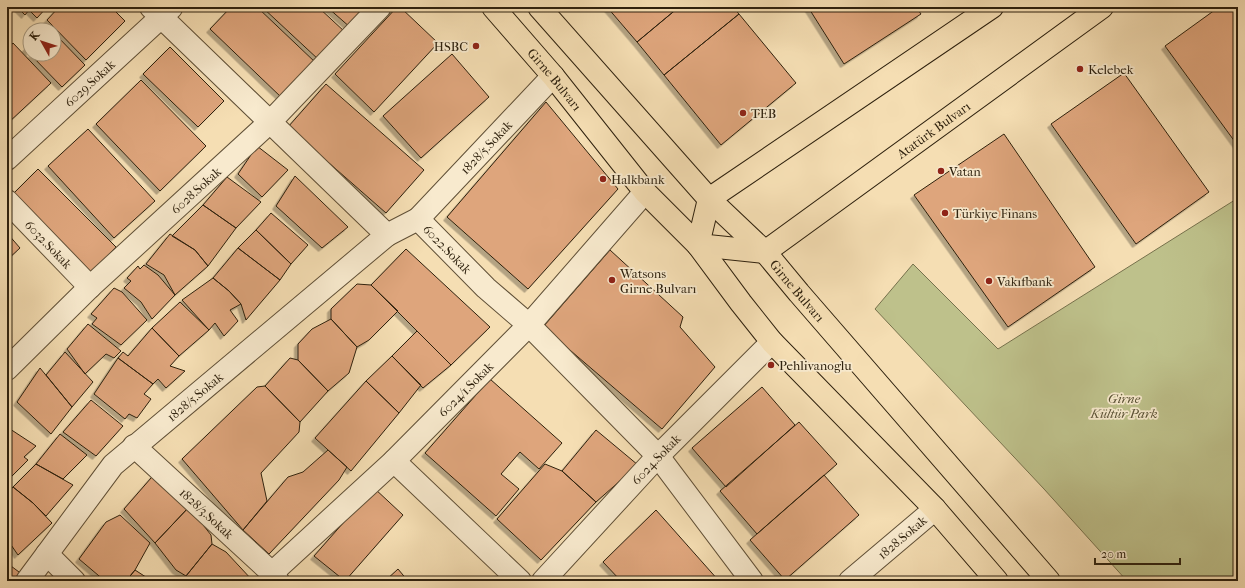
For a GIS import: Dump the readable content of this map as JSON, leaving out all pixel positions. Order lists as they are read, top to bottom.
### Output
{
  "streets": {
    "main road": ["Girne Bulvarı", "Atatürk Bulvarı"],
    "street": [
      "6029.Sokak",
      "1828/5.Sokak",
      "6028.Sokak",
      "6032.Sokak",
      "6022.Sokak",
      "6024/1.Sokak",
      "6024.Sokak",
      "1828/3.Sokak",
      "1828.Sokak"
    ]
  },
  "crossings": [
    ["Girne Bulvarı", "Atatürk Bulvarı"],
    ["Girne Bulvarı", "1828/5.Sokak"],
    ["Girne Bulvarı", "6024/1.Sokak"],
    ["Girne Bulvarı", "6024.Sokak"],
    ["Girne Bulvarı", "1828.Sokak"],
    ["1828/5.Sokak", "6022.Sokak"],
    ["1828/5.Sokak", "1828/3.Sokak"],
    ["6028.Sokak", "6032.Sokak"],
    ["6022.Sokak", "6024/1.Sokak"],
    ["6022.Sokak", "6024.Sokak"],
    ["6024/1.Sokak", "1828/3.Sokak"]
  ],
  "parks": ["Girne Kültür Park"],
  "places": [
    "HSBC",
    "Kelebek",
    "TEB",
    "Vatan",
    "Halkbank",
    "Türkiye Finans",
    "Watsons Girne Bulvarı",
    "Vakıfbank",
    "Pehlivanoglu"
  ],
  "scale_bar": "20 m",
  "north": "top left"
}
